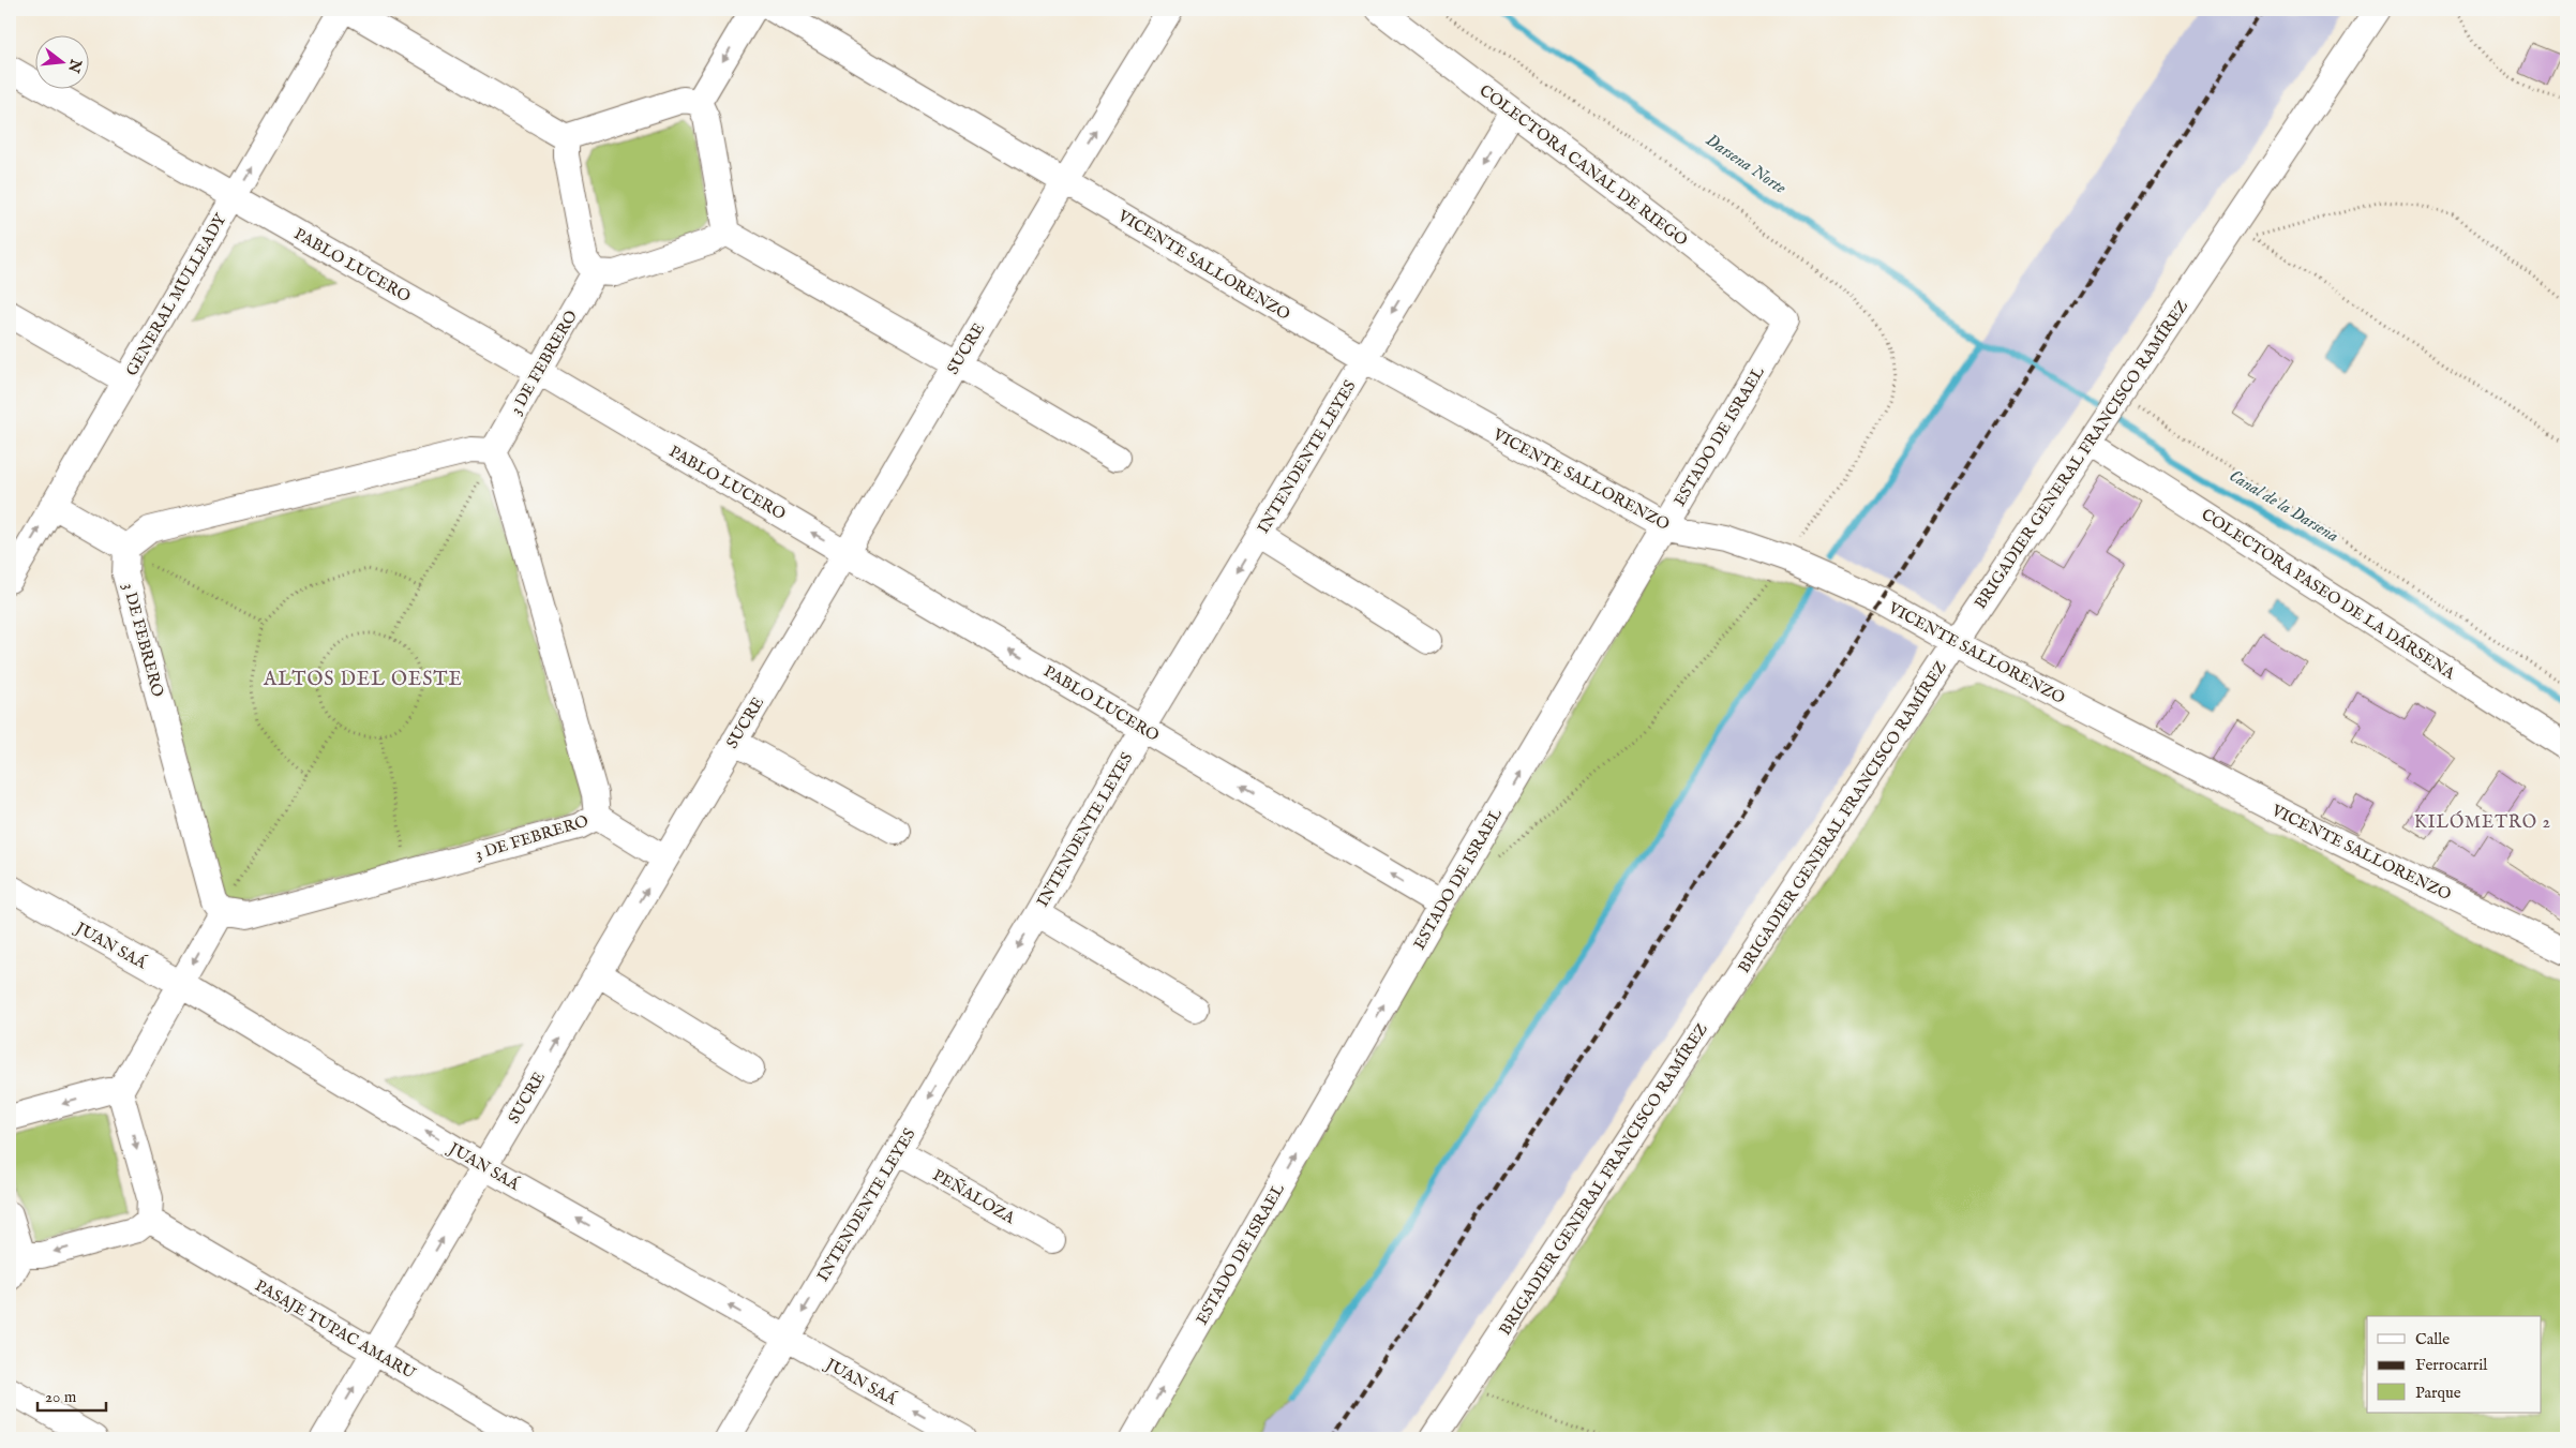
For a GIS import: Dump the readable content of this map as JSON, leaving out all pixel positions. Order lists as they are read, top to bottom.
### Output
{
  "streets": {
    "street": [
      "COLECTORA CANAL DE RIEGO",
      "PABLO LUCERO",
      "VICENTE SALLORENZO",
      "GENERAL MULLEADY",
      "SUCRE",
      "3 DE FEBRERO",
      "ESTADO DE ISRAEL",
      "BRIGADIER GENERAL FRANCISCO RAMÍREZ",
      "INTENDENTE LEYES",
      "COLECTORA PASEO DE LA DÁRSENA",
      "JUAN SAÁ",
      "PEÑALOZA",
      "PASAJE TUPAC AMARU"
    ]
  },
  "crossings": [
    ["COLECTORA CANAL DE RIEGO", "ESTADO DE ISRAEL"],
    ["COLECTORA CANAL DE RIEGO", "INTENDENTE LEYES"],
    ["PABLO LUCERO", "GENERAL MULLEADY"],
    ["PABLO LUCERO", "SUCRE"],
    ["PABLO LUCERO", "3 DE FEBRERO"],
    ["PABLO LUCERO", "ESTADO DE ISRAEL"],
    ["PABLO LUCERO", "INTENDENTE LEYES"],
    ["VICENTE SALLORENZO", "SUCRE"],
    ["VICENTE SALLORENZO", "ESTADO DE ISRAEL"],
    ["VICENTE SALLORENZO", "BRIGADIER GENERAL FRANCISCO RAMÍREZ"],
    ["VICENTE SALLORENZO", "INTENDENTE LEYES"],
    ["SUCRE", "JUAN SAÁ"],
    ["SUCRE", "PASAJE TUPAC AMARU"],
    ["BRIGADIER GENERAL FRANCISCO RAMÍREZ", "COLECTORA PASEO DE LA DÁRSENA"],
    ["INTENDENTE LEYES", "JUAN SAÁ"],
    ["INTENDENTE LEYES", "PEÑALOZA"]
  ],
  "one_way": [
    "GENERAL MULLEADY",
    "SUCRE",
    "ESTADO DE ISRAEL",
    "INTENDENTE LEYES",
    "JUAN SAÁ"
  ],
  "districts": ["ALTOS DEL OESTE", "KILÓMETRO 2"],
  "water": ["Darsena Norte", "Canal de la Darsena"],
  "legend": ["Calle", "Ferrocarril", "Parque"],
  "scale_bar": "20 m",
  "north": "right"
}
